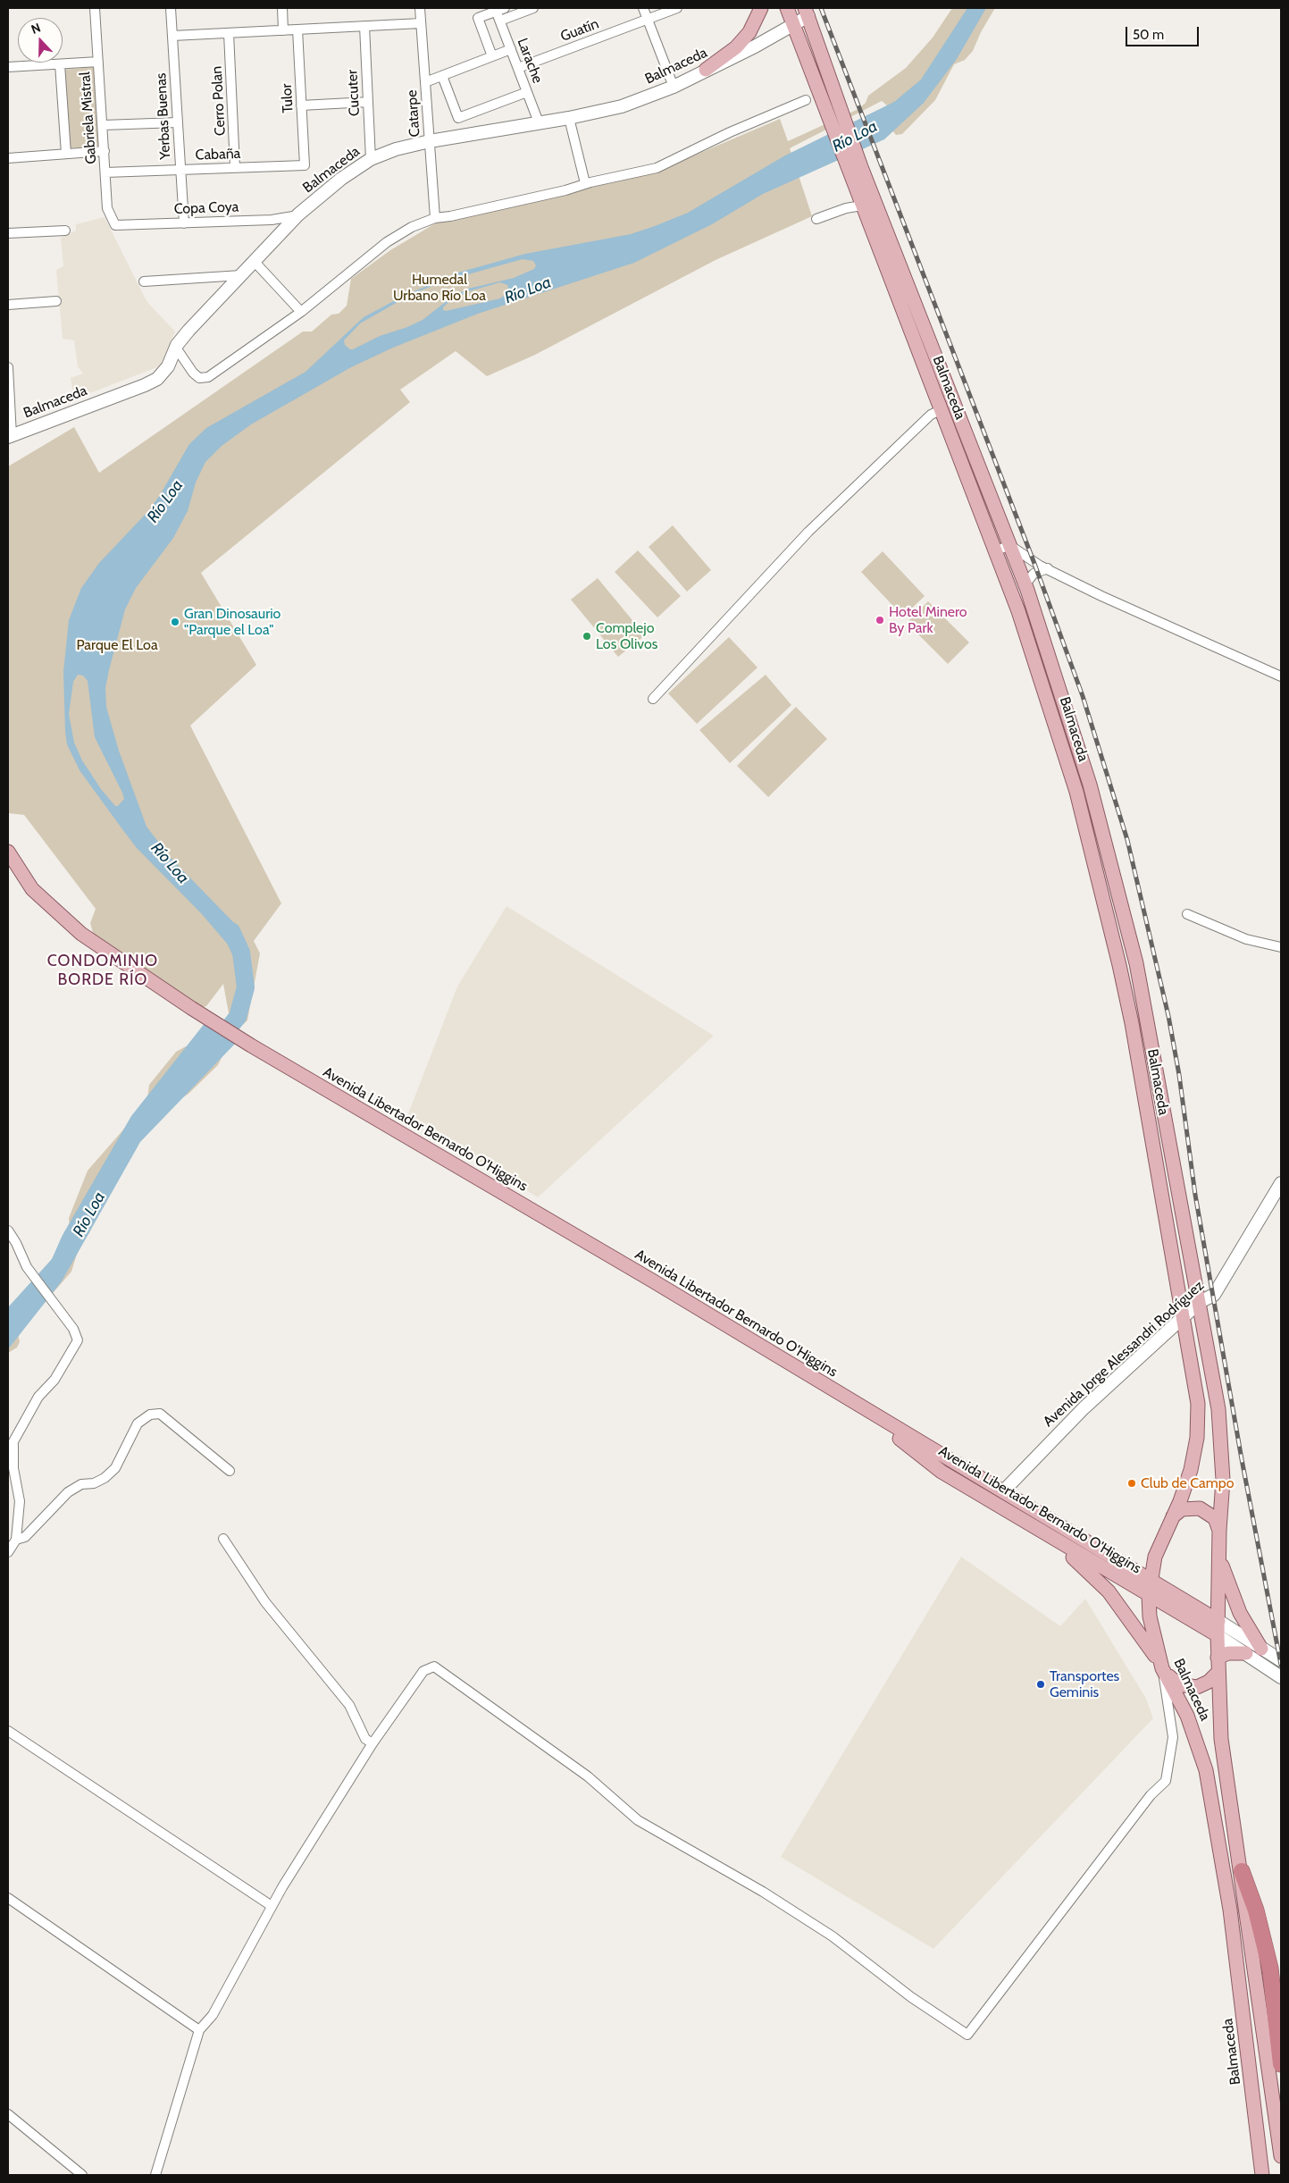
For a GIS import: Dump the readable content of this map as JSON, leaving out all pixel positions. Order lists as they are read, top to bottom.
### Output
{
  "streets": {
    "main road": ["Balmaceda", "Avenida Libertador Bernardo O'Higgins", "Avenida Jorge Alessandri Rodríguez"],
    "street": [
      "Guatín",
      "Larache",
      "Cucuter",
      "Tulor",
      "Cerro Polan",
      "Catarpe",
      "Yerbas Buenas",
      "Gabriela Mistral",
      "Cabaña",
      "Copa Coya"
    ]
  },
  "crossings": [
    ["Guatín", "Larache"],
    ["Larache", "Balmaceda"],
    ["Balmaceda", "Cucuter"],
    ["Balmaceda", "Catarpe"],
    ["Balmaceda", "Copa Coya"],
    ["Balmaceda", "Avenida Libertador Bernardo O'Higgins"],
    ["Balmaceda", "Avenida Jorge Alessandri Rodríguez"],
    ["Tulor", "Cabaña"],
    ["Cerro Polan", "Cabaña"],
    ["Yerbas Buenas", "Cabaña"],
    ["Yerbas Buenas", "Copa Coya"],
    ["Gabriela Mistral", "Cabaña"],
    ["Gabriela Mistral", "Copa Coya"],
    ["Avenida Libertador Bernardo O'Higgins", "Avenida Jorge Alessandri Rodríguez"]
  ],
  "districts": ["CONDOMINIO BORDE RÍO"],
  "water": ["Río Loa"],
  "parks": ["Humedal Urbano Río Loa", "Parque El Loa"],
  "places": [
    "Hotel Minero By Park",
    "Gran Dinosaurio \"Parque el Loa\"",
    "Complejo Los Olivos",
    "Club de Campo",
    "Transportes Geminis"
  ],
  "scale_bar": "50 m",
  "north": "top"
}
